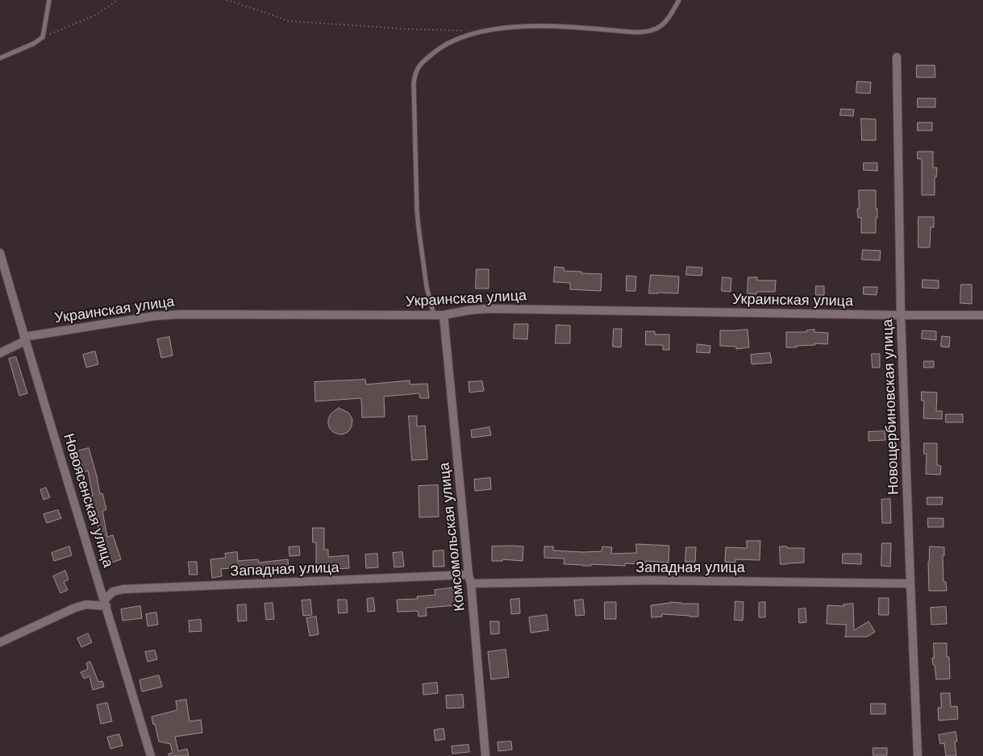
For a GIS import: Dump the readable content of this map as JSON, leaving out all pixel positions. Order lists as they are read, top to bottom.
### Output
{
  "streets": {
    "street": [
      "Украинская улица",
      "Новощербиновская улица",
      "Новоясенская улица",
      "Комсомольская улица",
      "Западная улица"
    ]
  },
  "crossings": [
    ["Украинская улица", "Новощербиновская улица"],
    ["Украинская улица", "Новоясенская улица"],
    ["Украинская улица", "Комсомольская улица"],
    ["Новощербиновская улица", "Западная улица"],
    ["Новоясенская улица", "Западная улица"],
    ["Комсомольская улица", "Западная улица"]
  ]
}
